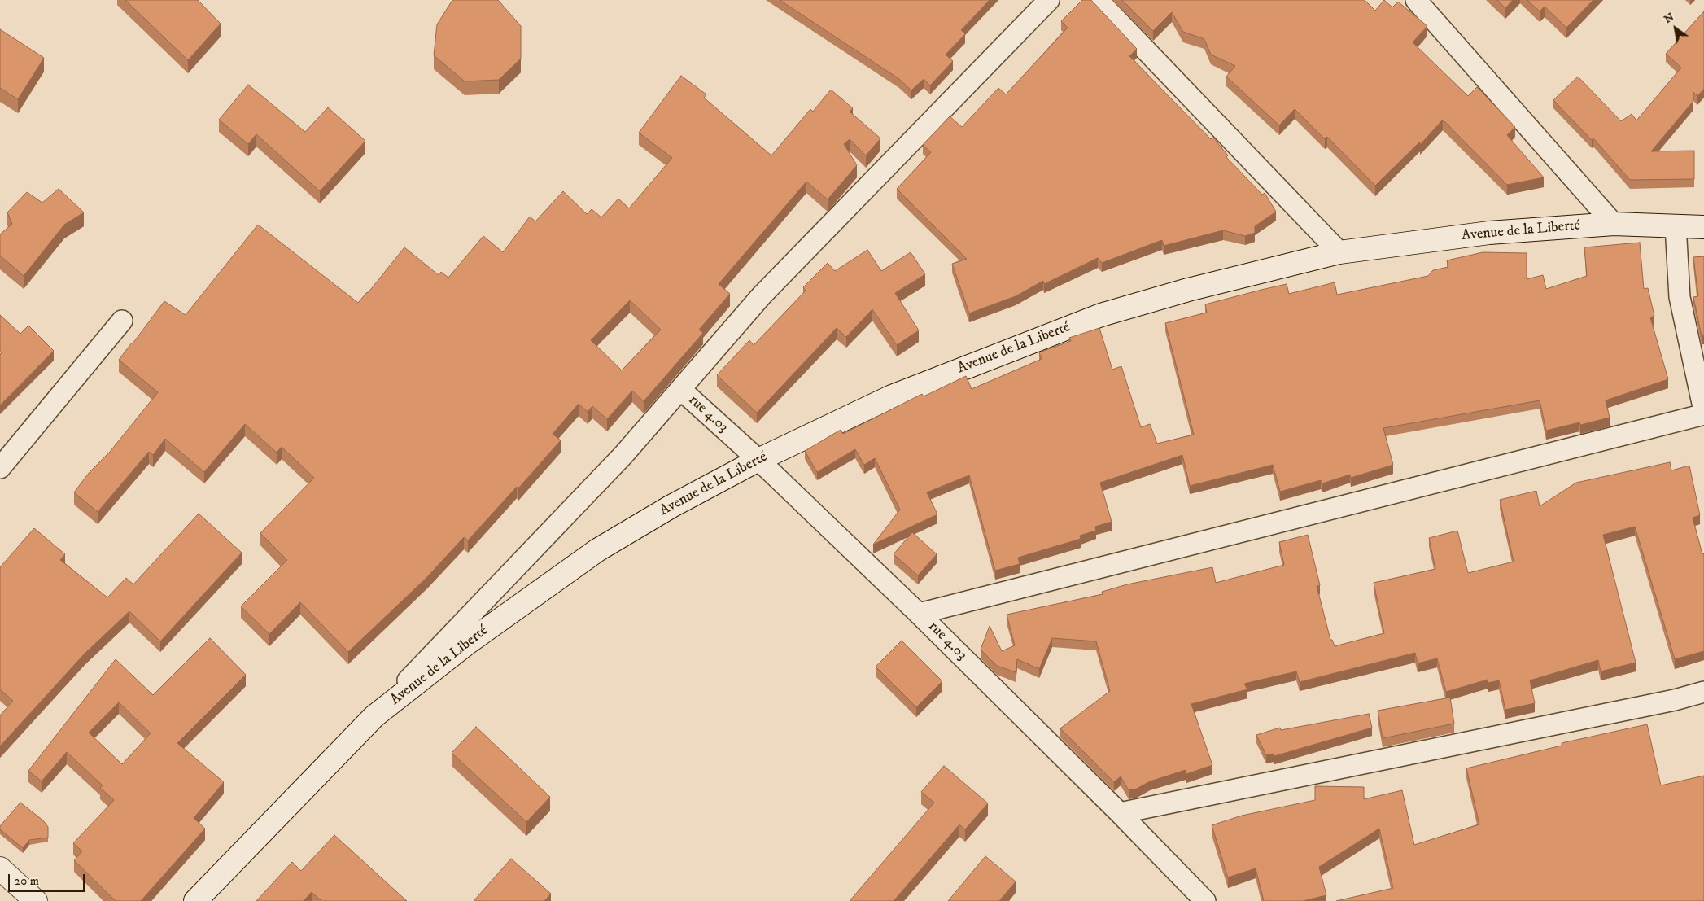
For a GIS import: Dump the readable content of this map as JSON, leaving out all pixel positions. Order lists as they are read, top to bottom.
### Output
{
  "streets": {
    "main road": ["Avenue de la Liberté"],
    "street": ["rue 4.03"]
  },
  "crossings": [
    ["Avenue de la Liberté", "rue 4.03"]
  ],
  "scale_bar": "20 m",
  "north": "top left"
}
